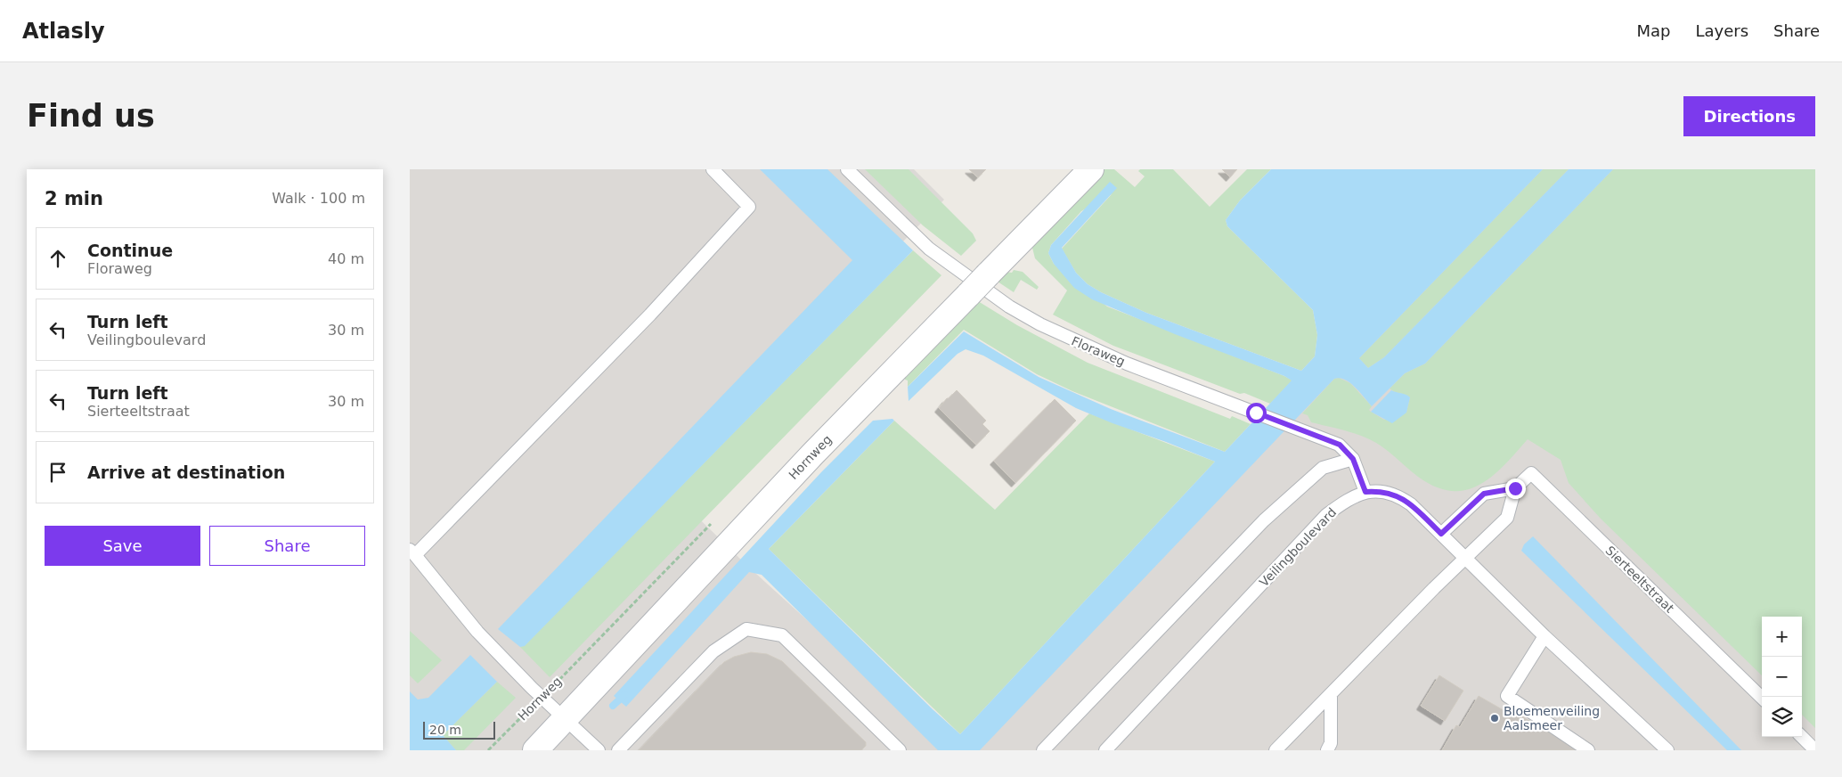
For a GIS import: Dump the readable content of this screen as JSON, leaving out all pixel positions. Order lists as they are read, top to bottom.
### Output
{
  "streets": {
    "street": ["Hornweg"],
    "lane": ["Floraweg", "Veilingboulevard", "Sierteeltstraat"]
  },
  "crossings": [
    ["Floraweg", "Veilingboulevard"]
  ],
  "places": ["Bloemenveiling Aalsmeer"],
  "scale_bar": "20 m",
  "page": {
    "header": "Atlasly",
    "nav": ["Map", "Layers", "Share"],
    "buttons": [
      "Directions",
      ["Save", "Share"]
    ],
    "title": "Find us",
    "heading": ["2 min", "Walk · 100 m"],
    "list": [
      ["Continue", "Floraweg", "40 m"],
      ["Turn left", "Veilingboulevard", "30 m"],
      ["Turn left", "Sierteeltstraat", "30 m"],
      "Arrive at destination"
    ],
    "map_buttons": ["+", "−"],
    "scale": "20 m"
  }
}
